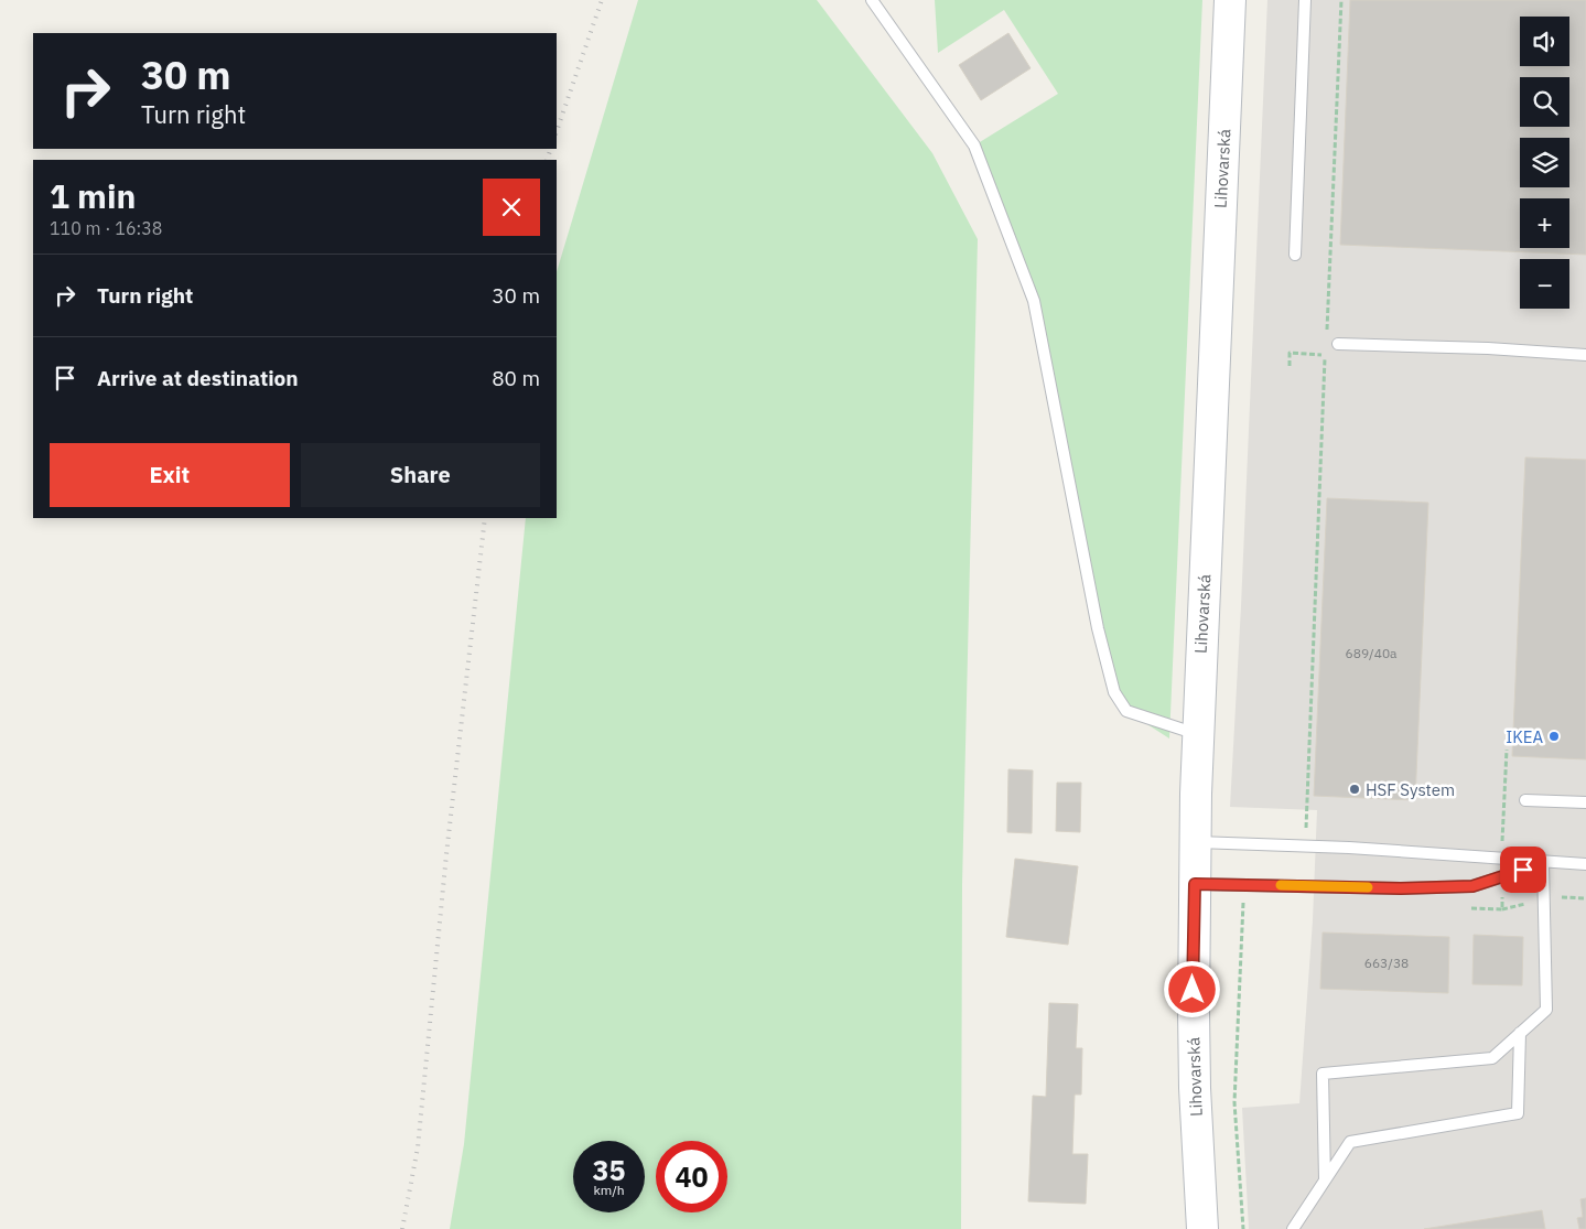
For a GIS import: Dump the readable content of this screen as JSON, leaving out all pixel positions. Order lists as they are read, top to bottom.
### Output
{
  "streets": {
    "street": ["Lihovarská"]
  },
  "places": ["IKEA", "HSF System"],
  "house_numbers": ["689/40a", "663/38"],
  "page": {
    "map_buttons": ["+", "−"],
    "turn": ["30 m", "Turn right"],
    "heading": ["1 min", "110 m · 16:38"],
    "list": [
      {
        "name": "Turn right",
        "value": "30 m"
      },
      {
        "name": "Arrive at destination",
        "value": "80 m"
      }
    ],
    "buttons": ["Exit", "Share"],
    "speed": "35 km/h",
    "limit": "40"
  }
}
